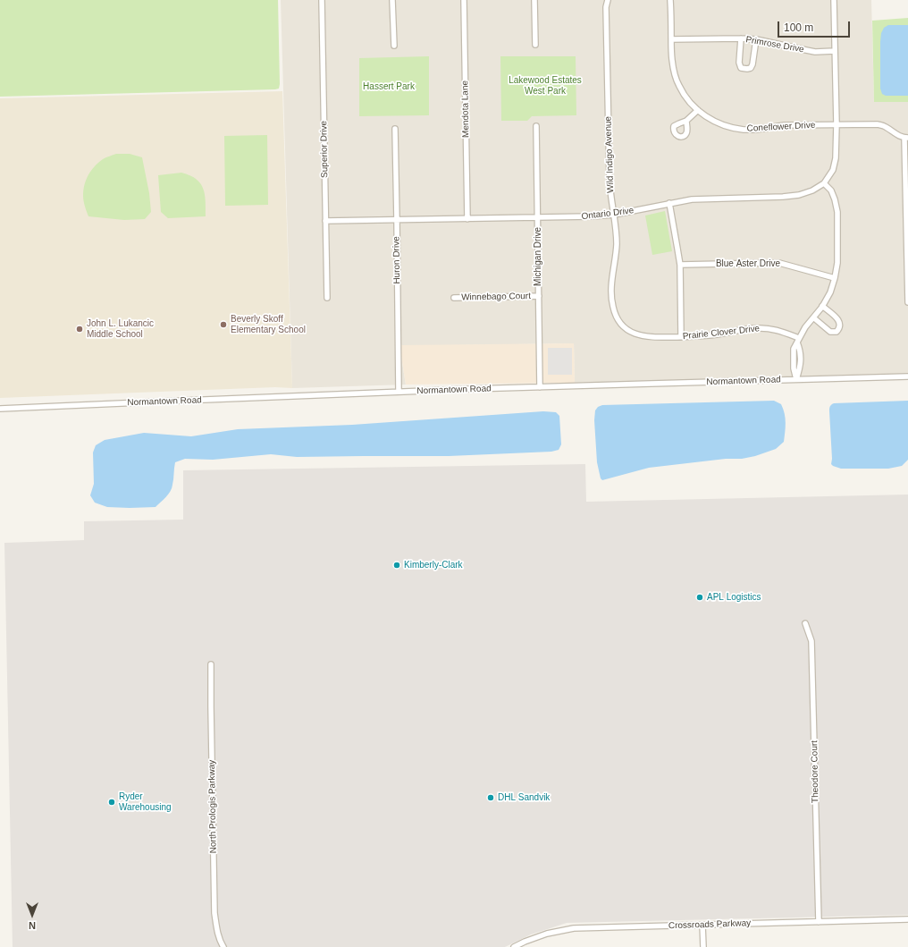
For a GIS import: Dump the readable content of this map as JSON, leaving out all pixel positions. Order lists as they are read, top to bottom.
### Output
{
  "streets": {
    "street": [
      "Primrose Drive",
      "Mendota Lane",
      "Coneflower Drive",
      "Superior Drive",
      "Wild Indigo Avenue",
      "Ontario Drive",
      "Michigan Drive",
      "Huron Drive",
      "Blue Aster Drive",
      "Winnebago Court",
      "Prairie Clover Drive",
      "Normantown Road",
      "Theodore Court",
      "North Prologis Parkway",
      "Crossroads Parkway"
    ]
  },
  "crossings": [
    ["Primrose Drive", "Coneflower Drive"],
    ["Primrose Drive", "Ontario Drive"],
    ["Mendota Lane", "Ontario Drive"],
    ["Coneflower Drive", "Ontario Drive"],
    ["Superior Drive", "Ontario Drive"],
    ["Wild Indigo Avenue", "Ontario Drive"],
    ["Wild Indigo Avenue", "Prairie Clover Drive"],
    ["Ontario Drive", "Michigan Drive"],
    ["Ontario Drive", "Huron Drive"],
    ["Michigan Drive", "Winnebago Court"],
    ["Michigan Drive", "Normantown Road"],
    ["Huron Drive", "Normantown Road"],
    ["Theodore Court", "Crossroads Parkway"]
  ],
  "parks": ["Lakewood Estates West Park", "Hassert Park"],
  "places": [
    "Beverly Skoff Elementary School",
    "John L. Lukancic Middle School",
    "Kimberly-Clark",
    "APL Logistics",
    "DHL Sandvik",
    "Ryder Warehousing"
  ],
  "scale_bar": "100 m",
  "north": "bottom"
}
